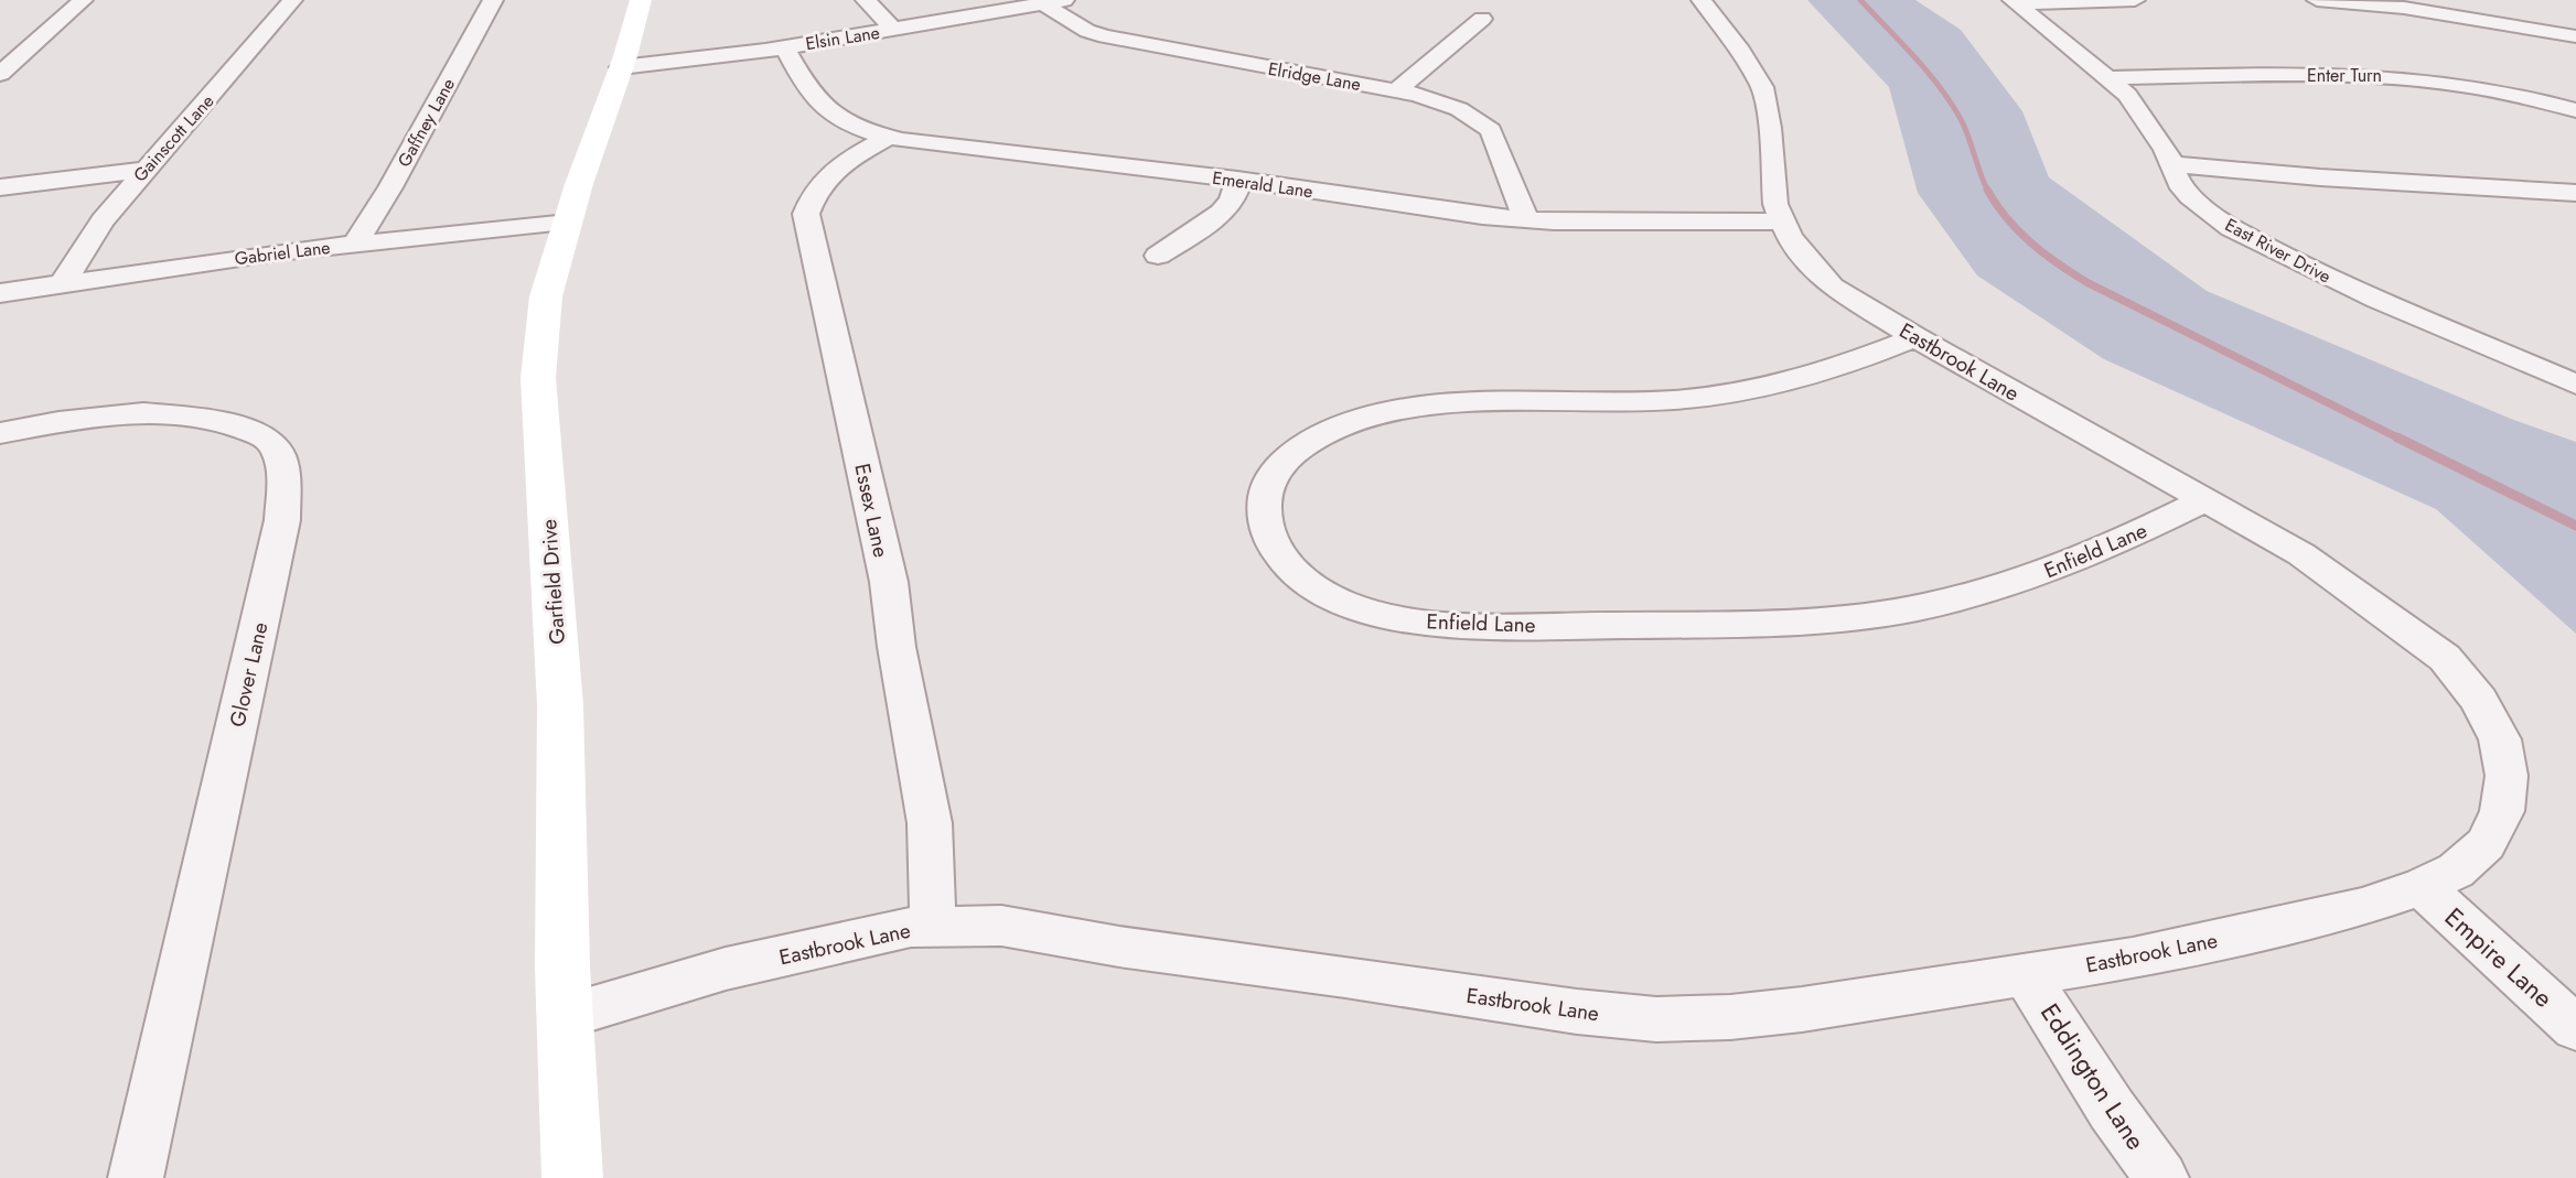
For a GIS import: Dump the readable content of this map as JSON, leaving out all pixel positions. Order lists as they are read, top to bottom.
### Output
{
  "streets": {
    "street": [
      "Elsin Lane",
      "Enter Turn",
      "Elridge Lane",
      "Gaffney Lane",
      "Gainscott Lane",
      "Emerald Lane",
      "East River Drive",
      "Gabriel Lane",
      "Eastbrook Lane",
      "Essex Lane",
      "Enfield Lane",
      "Garfield Drive",
      "Glover Lane",
      "Empire Lane",
      "Eddington Lane"
    ]
  },
  "crossings": [
    ["Elsin Lane", "Elridge Lane"],
    ["Elsin Lane", "Emerald Lane"],
    ["Elsin Lane", "Garfield Drive"],
    ["Enter Turn", "East River Drive"],
    ["Elridge Lane", "Emerald Lane"],
    ["Gaffney Lane", "Gabriel Lane"],
    ["Gainscott Lane", "Gabriel Lane"],
    ["Emerald Lane", "Eastbrook Lane"],
    ["Emerald Lane", "Essex Lane"],
    ["Gabriel Lane", "Garfield Drive"],
    ["Eastbrook Lane", "Essex Lane"],
    ["Eastbrook Lane", "Enfield Lane"],
    ["Eastbrook Lane", "Garfield Drive"],
    ["Eastbrook Lane", "Empire Lane"],
    ["Eastbrook Lane", "Eddington Lane"]
  ]
}
